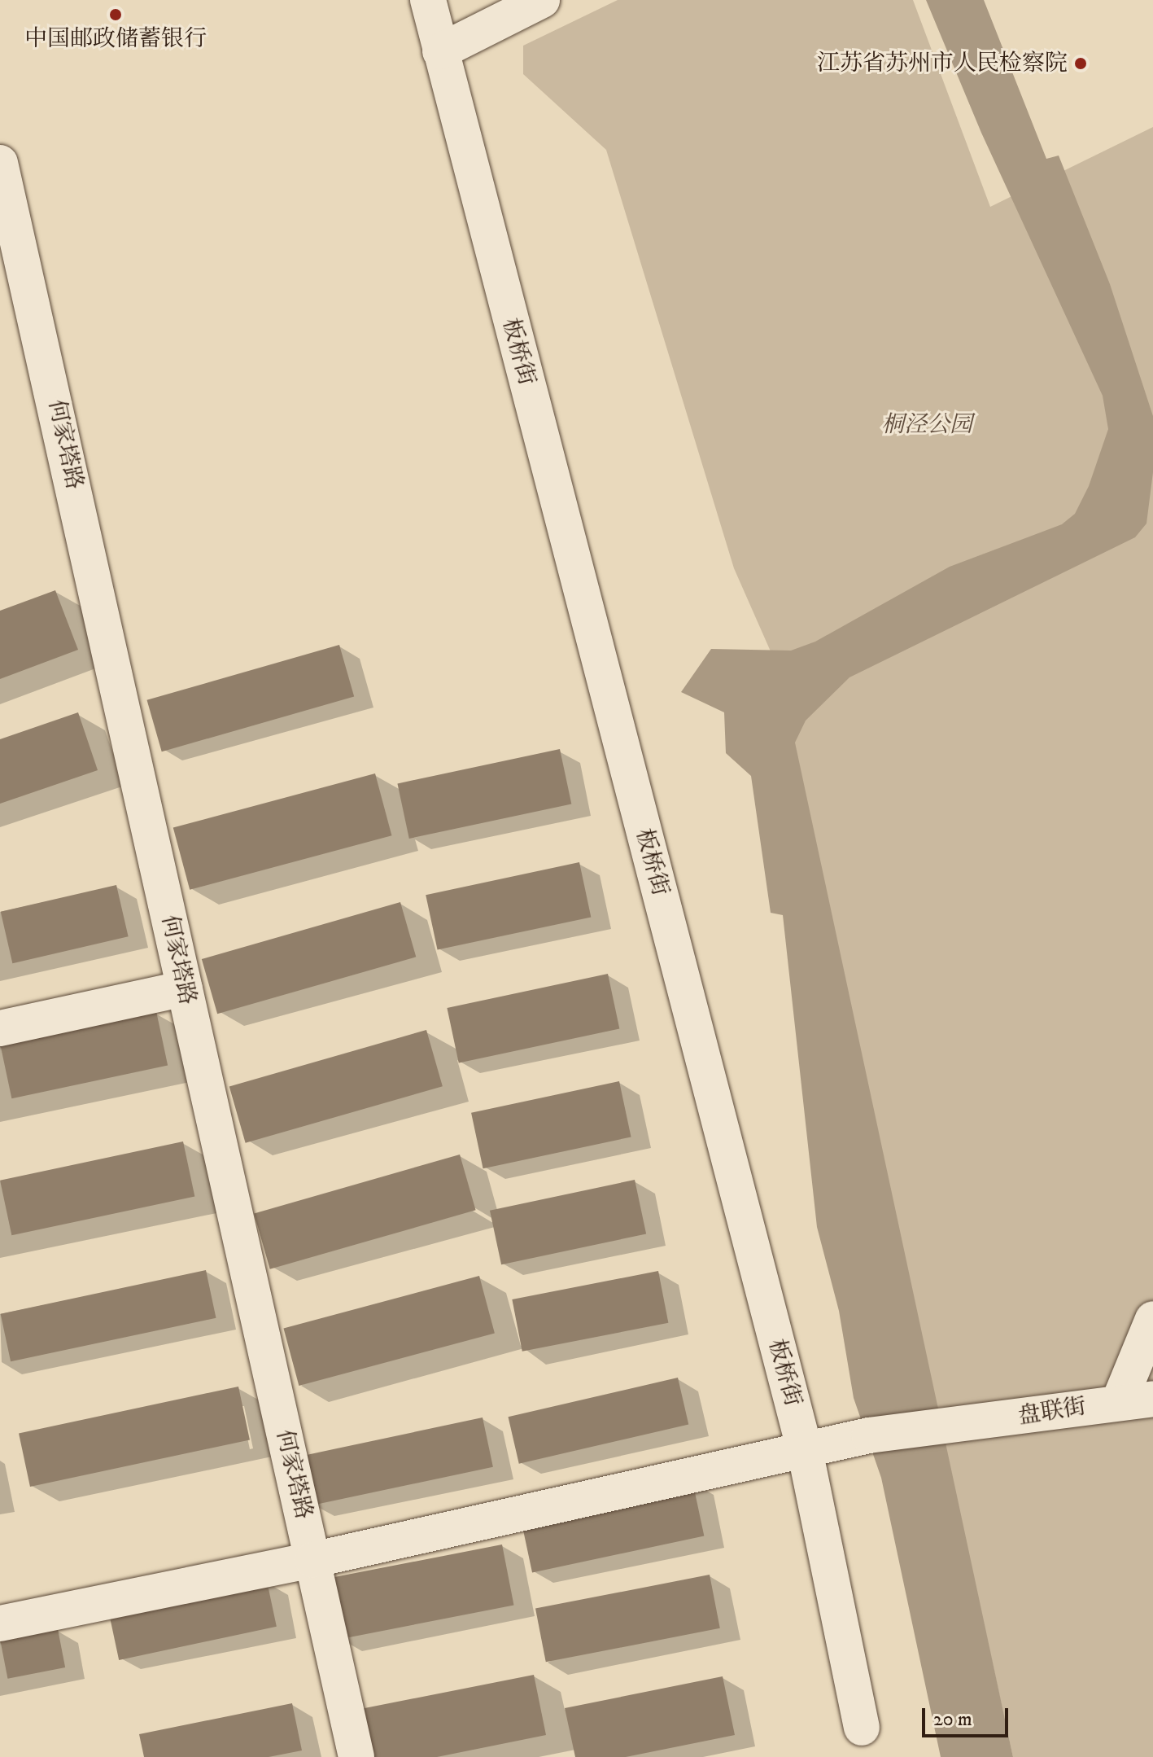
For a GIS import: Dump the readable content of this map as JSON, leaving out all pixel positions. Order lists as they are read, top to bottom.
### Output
{
  "streets": {
    "street": ["板桥街", "何家塔路", "盘联街"]
  },
  "crossings": [
    ["板桥街", "盘联街"],
    ["何家塔路", "盘联街"]
  ],
  "parks": ["桐泾公园"],
  "places": ["中国邮政储蓄银行", "江苏省苏州市人民检察院"],
  "scale_bar": "20 m"
}
